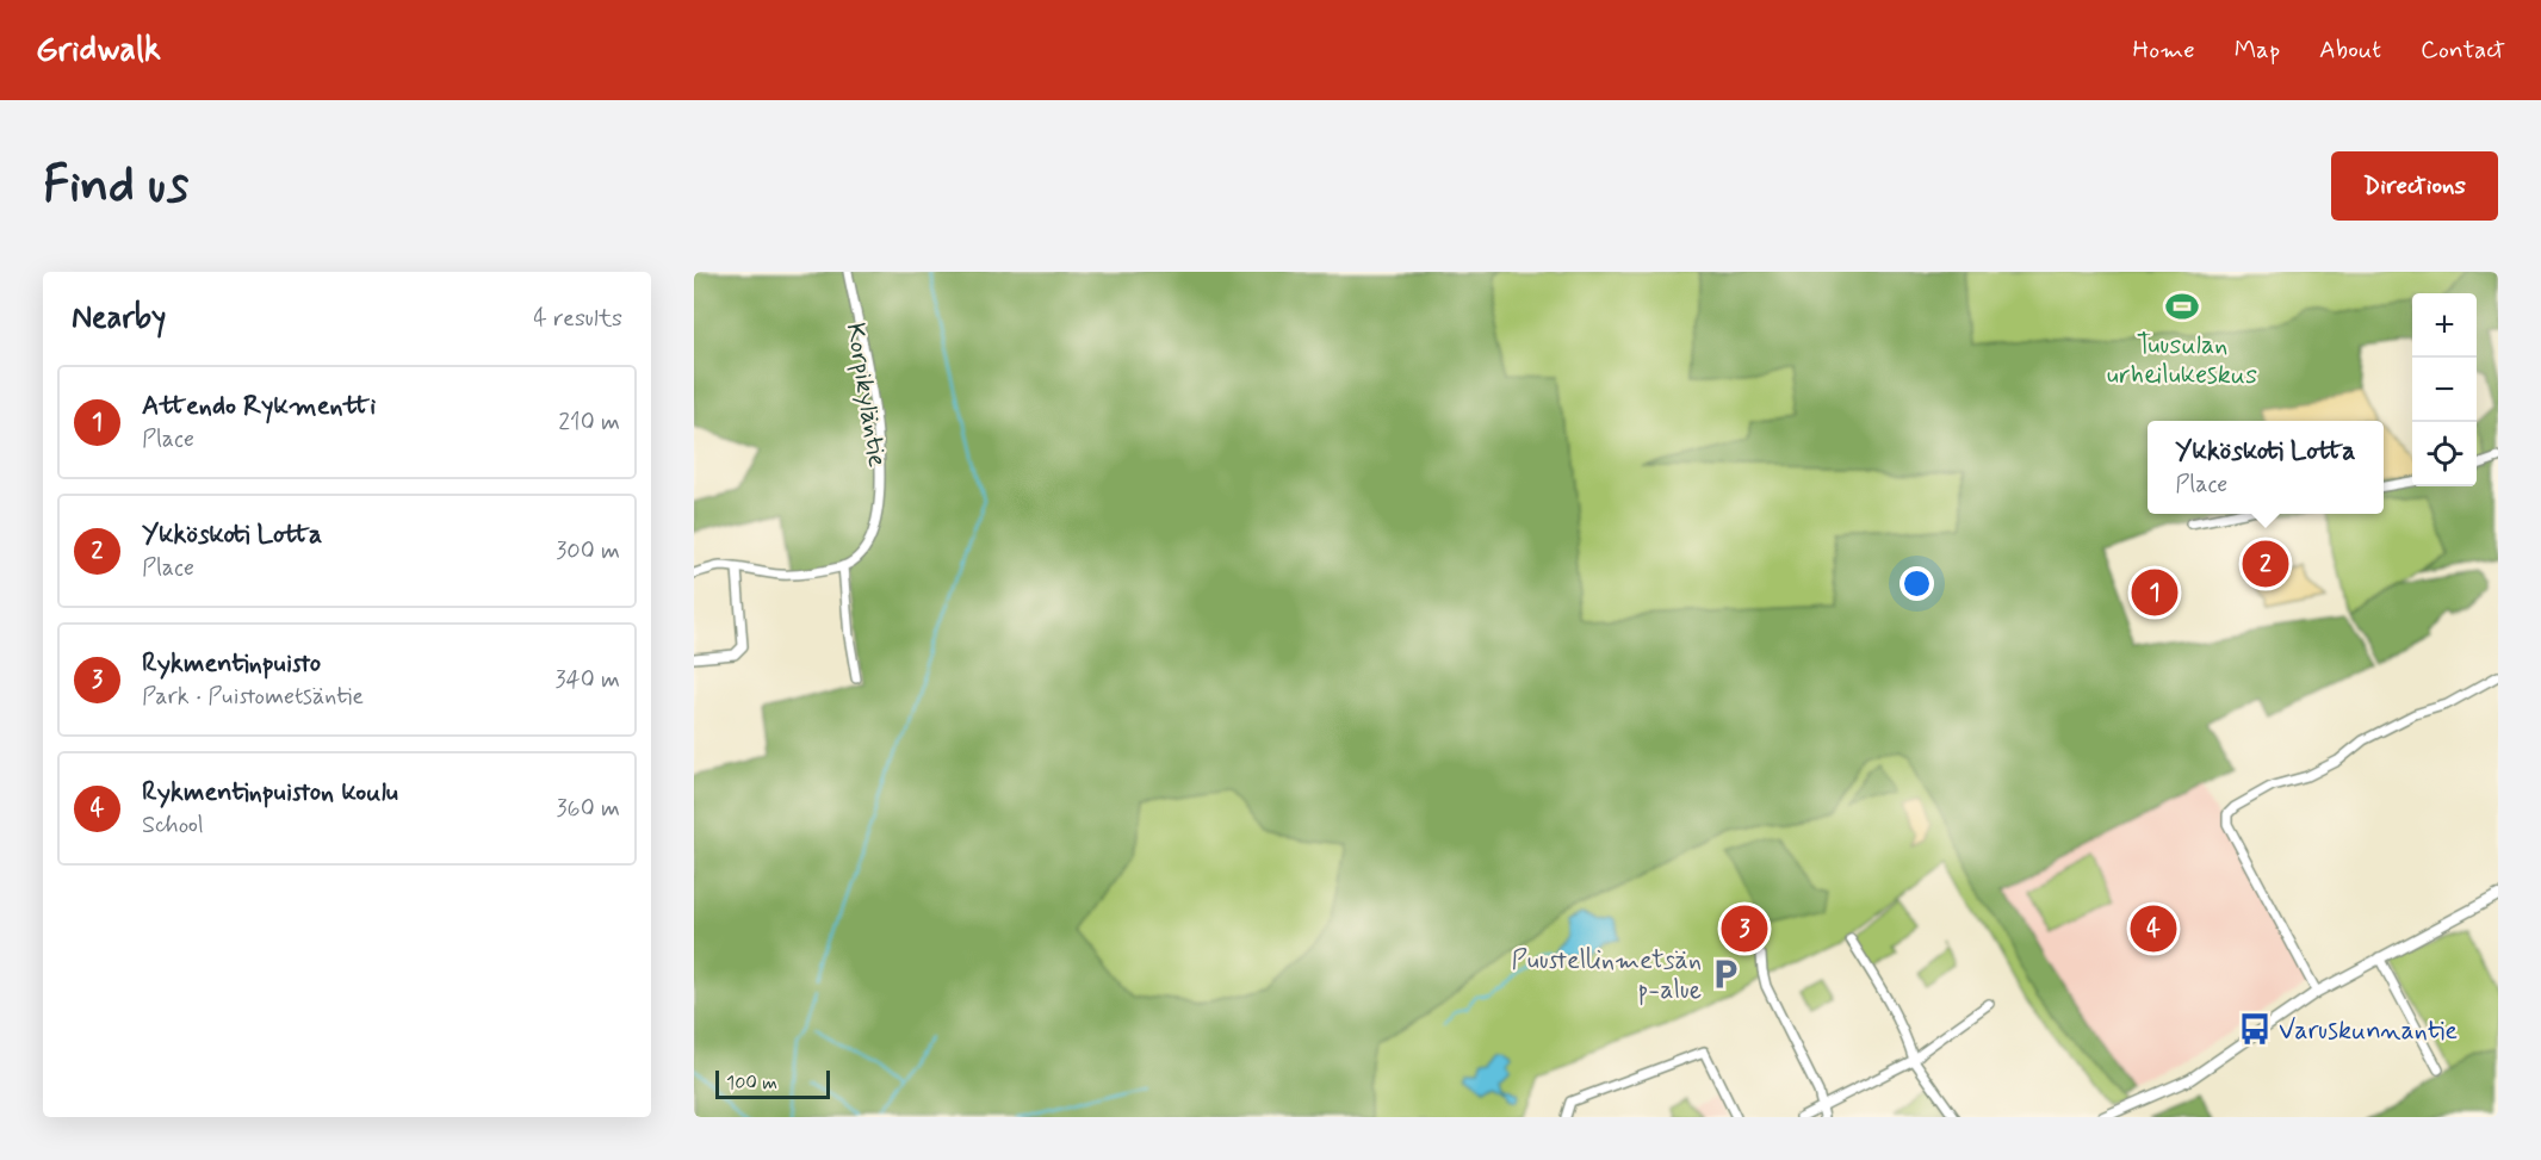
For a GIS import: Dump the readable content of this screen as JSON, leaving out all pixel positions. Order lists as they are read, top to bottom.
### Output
{
  "streets": {
    "street": ["Korpikyläntie"]
  },
  "places": {
    "sports": ["Tuusulan urheilukeskus"],
    "parking": ["Puustellinmetsän p-alue"],
    "bus stop": ["Varuskunnantie"]
  },
  "scale_bar": "100 m",
  "page": {
    "header": "Gridwalk",
    "nav": [
      "Home",
      "Map",
      "About",
      "Contact"
    ],
    "buttons": "Directions",
    "title": "Find us",
    "heading": ["Nearby", "4 results"],
    "map_buttons": ["+", "−"],
    "list": [
      {
        "mark": "1",
        "name": "Attendo Rykmentti",
        "note": "Place",
        "value": "210 m"
      },
      {
        "mark": "2",
        "name": "Ykköskoti Lotta",
        "note": "Place",
        "value": "300 m"
      },
      {
        "mark": "3",
        "name": "Rykmentinpuisto",
        "note": "Park · Puistometsäntie",
        "value": "340 m"
      },
      {
        "mark": "4",
        "name": "Rykmentinpuiston koulu",
        "note": "School",
        "value": "360 m"
      }
    ],
    "popup": ["Ykköskoti Lotta", "Place"],
    "pins": [
      "2",
      "1",
      "3",
      "4"
    ],
    "scale": "100 m"
  }
}
